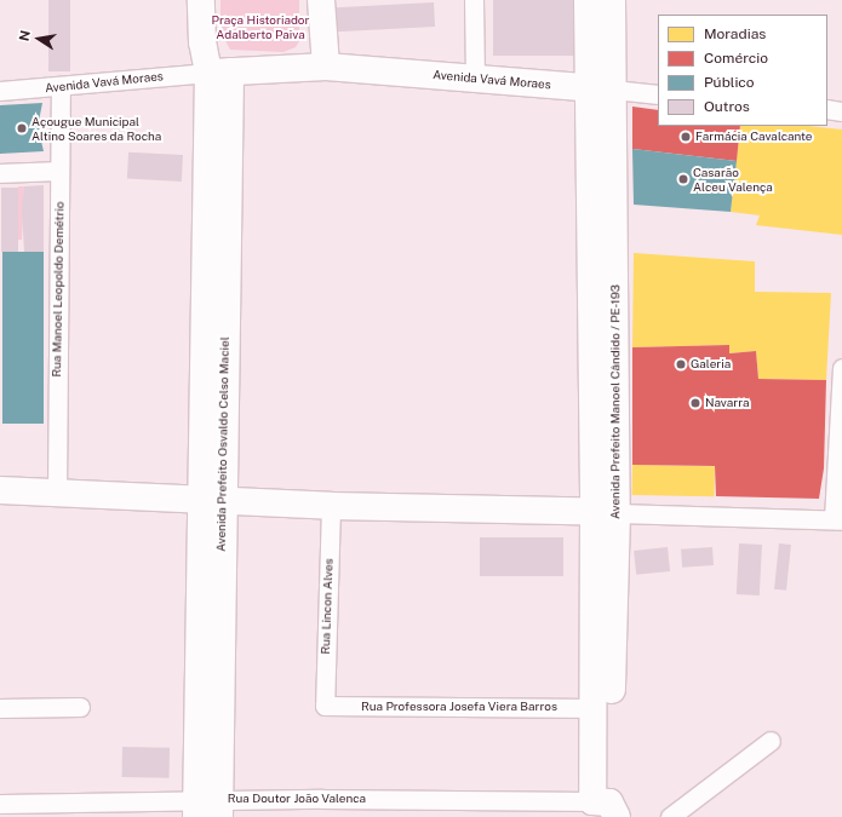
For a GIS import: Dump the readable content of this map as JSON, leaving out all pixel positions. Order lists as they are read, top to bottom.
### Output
{
  "streets": {
    "main road": ["Avenida Vavá Moraes", "Avenida Prefeito Manoel Cândido / PE-193", "Avenida Prefeito Osvaldo Celso Maciel"],
    "street": [
      "Rua Manoel Leopoldo Demétrio",
      "Rua Lincon Alves",
      "Rua Professora Josefa Viera Barros",
      "Rua Doutor João Valenca"
    ]
  },
  "crossings": [
    ["Avenida Vavá Moraes", "Rua Manoel Leopoldo Demétrio"],
    ["Avenida Vavá Moraes", "Avenida Prefeito Manoel Cândido / PE-193"],
    ["Avenida Vavá Moraes", "Avenida Prefeito Osvaldo Celso Maciel"],
    ["Avenida Prefeito Manoel Cândido / PE-193", "Rua Professora Josefa Viera Barros"],
    ["Avenida Prefeito Manoel Cândido / PE-193", "Rua Doutor João Valenca"],
    ["Avenida Prefeito Osvaldo Celso Maciel", "Rua Doutor João Valenca"],
    ["Rua Lincon Alves", "Rua Professora Josefa Viera Barros"]
  ],
  "parks": ["Praça Historiador Adalberto Paiva"],
  "places": [
    "Açougue Municipal Altino Soares da Rocha",
    "Farmácia Cavalcante",
    "Casarão Alceu Valença",
    "Galeria",
    "Navarra"
  ],
  "legend": [
    "Moradias",
    "Comércio",
    "Público",
    "Outros"
  ],
  "north": "left"
}
